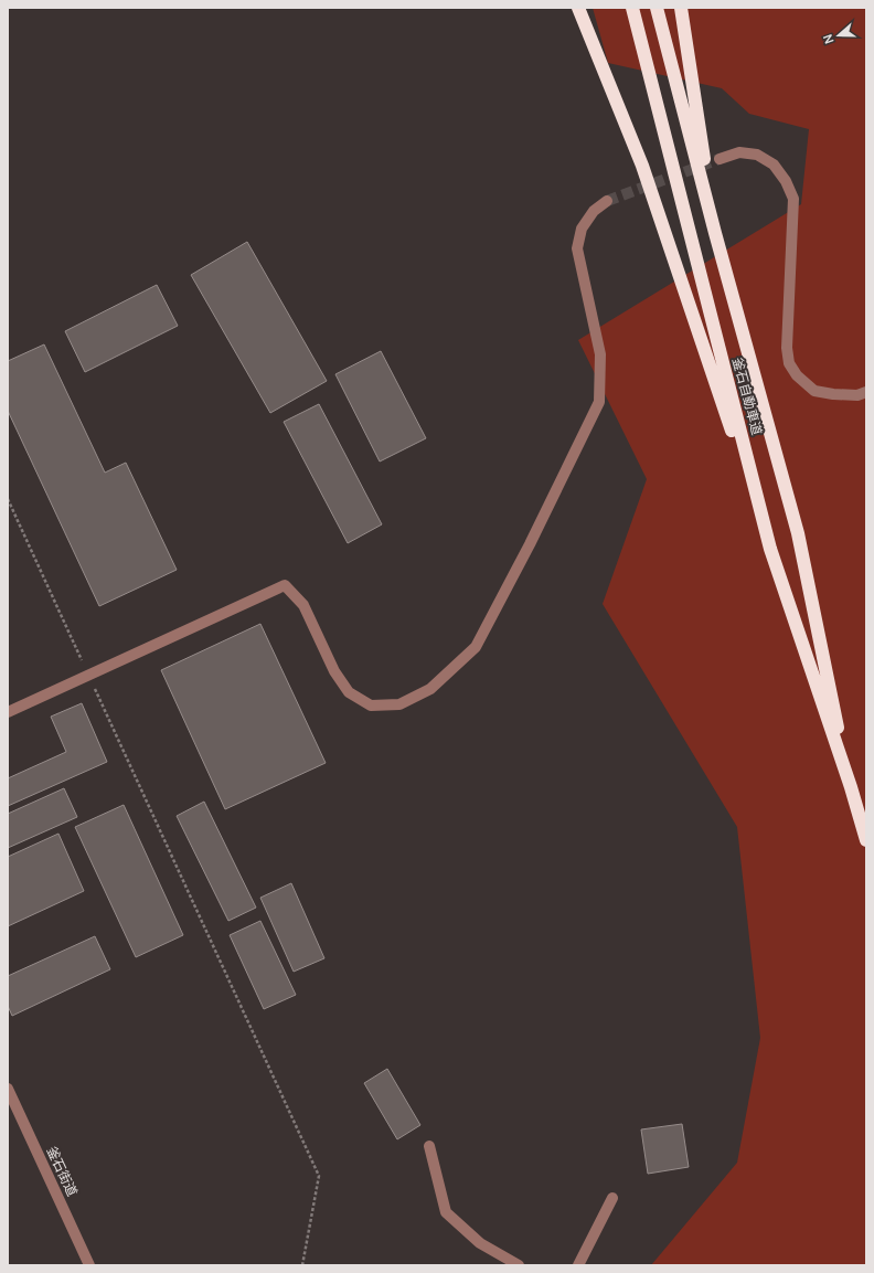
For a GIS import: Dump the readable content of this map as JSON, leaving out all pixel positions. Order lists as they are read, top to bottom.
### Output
{
  "streets": {
    "highway": ["釜石自動車道"],
    "street": ["釜石街道"]
  },
  "north": "left"
}
